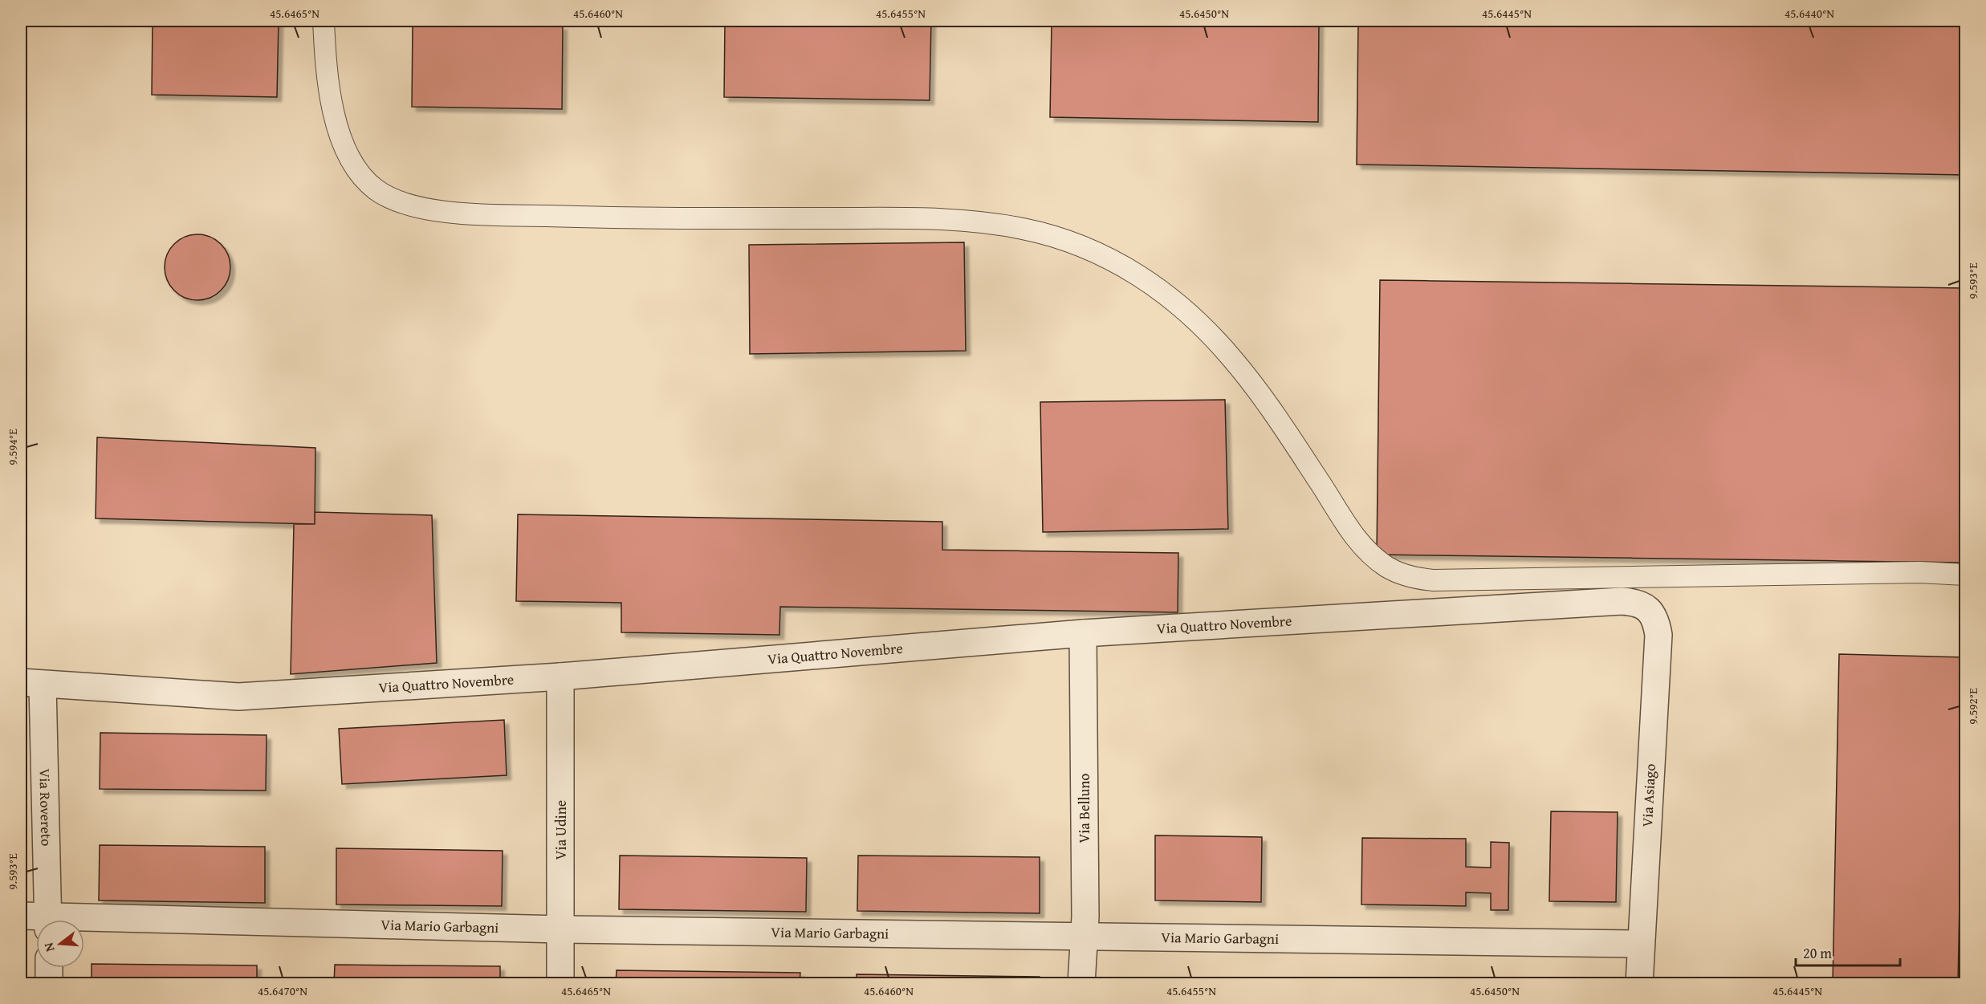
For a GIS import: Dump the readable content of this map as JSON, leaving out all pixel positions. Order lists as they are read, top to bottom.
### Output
{
  "streets": {
    "street": [
      "Via Quattro Novembre",
      "Via Asiago",
      "Via Rovereto",
      "Via Belluno",
      "Via Udine",
      "Via Mario Garbagni"
    ]
  },
  "crossings": [
    ["Via Quattro Novembre", "Via Asiago"],
    ["Via Quattro Novembre", "Via Rovereto"],
    ["Via Quattro Novembre", "Via Belluno"],
    ["Via Quattro Novembre", "Via Udine"],
    ["Via Asiago", "Via Mario Garbagni"],
    ["Via Belluno", "Via Mario Garbagni"],
    ["Via Udine", "Via Mario Garbagni"]
  ],
  "scale_bar": "20 m",
  "north": "left",
  "coordinates": [
    "45.6465°N",
    "45.6460°N",
    "45.6455°N",
    "45.6450°N",
    "45.6445°N",
    "45.6440°N",
    "9.593°E",
    "9.594°E",
    "9.592°E",
    "45.6470°N"
  ]
}
